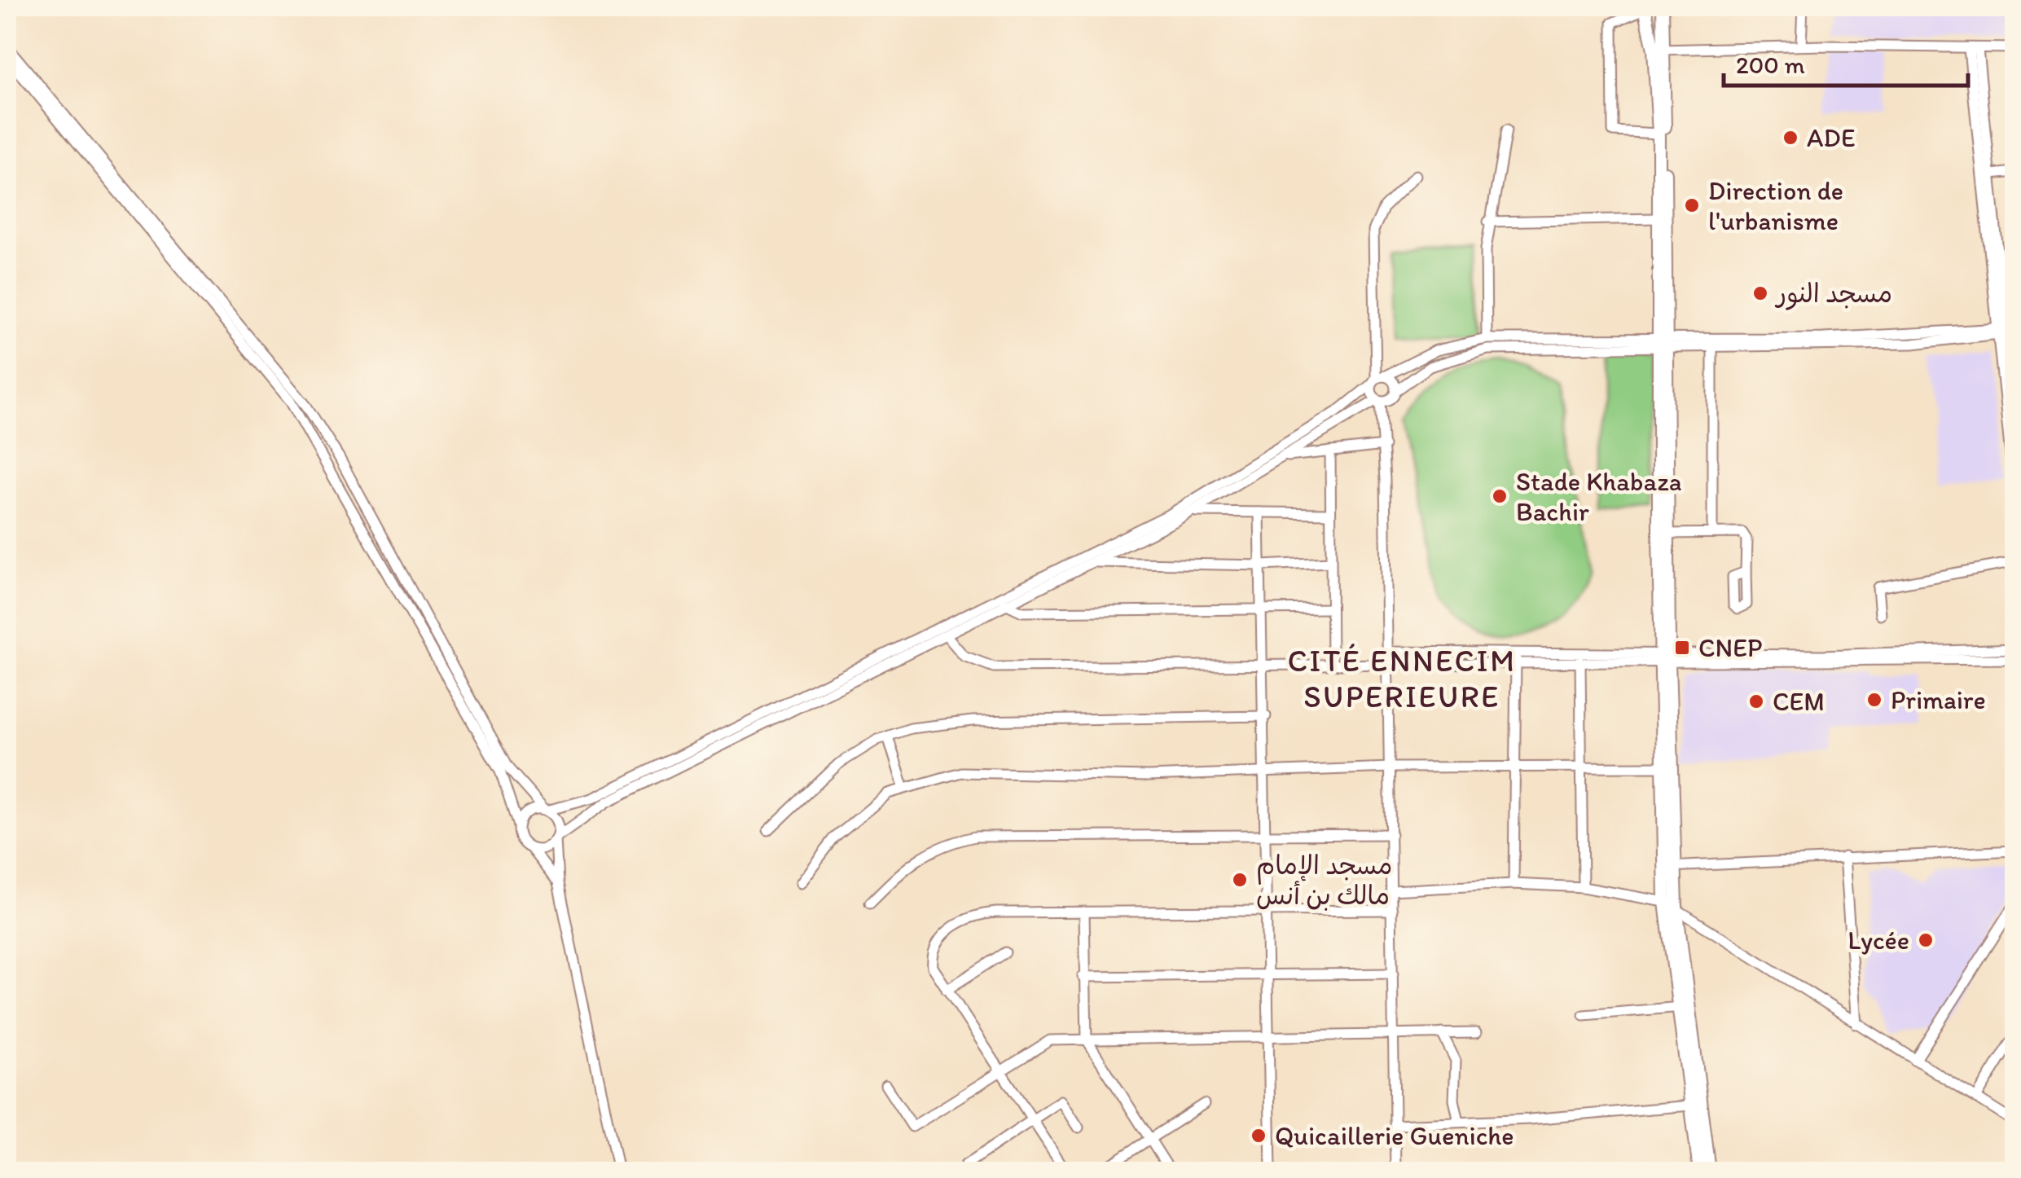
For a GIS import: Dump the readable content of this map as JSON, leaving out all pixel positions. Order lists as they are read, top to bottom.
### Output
{
  "districts": ["CITÉ ENNECIM SUPERIEURE"],
  "places": {
    "other": [
      "ADE",
      "Direction de l'urbanisme",
      "مسجد النور",
      "Stade Khabaza Bachir",
      "Primaire",
      "CEM",
      "مسجد الإمام مالك بن أنس",
      "Lycée",
      "Quicaillerie Gueniche"
    ],
    "transit": ["CNEP"]
  },
  "scale_bar": "200 m"
}
